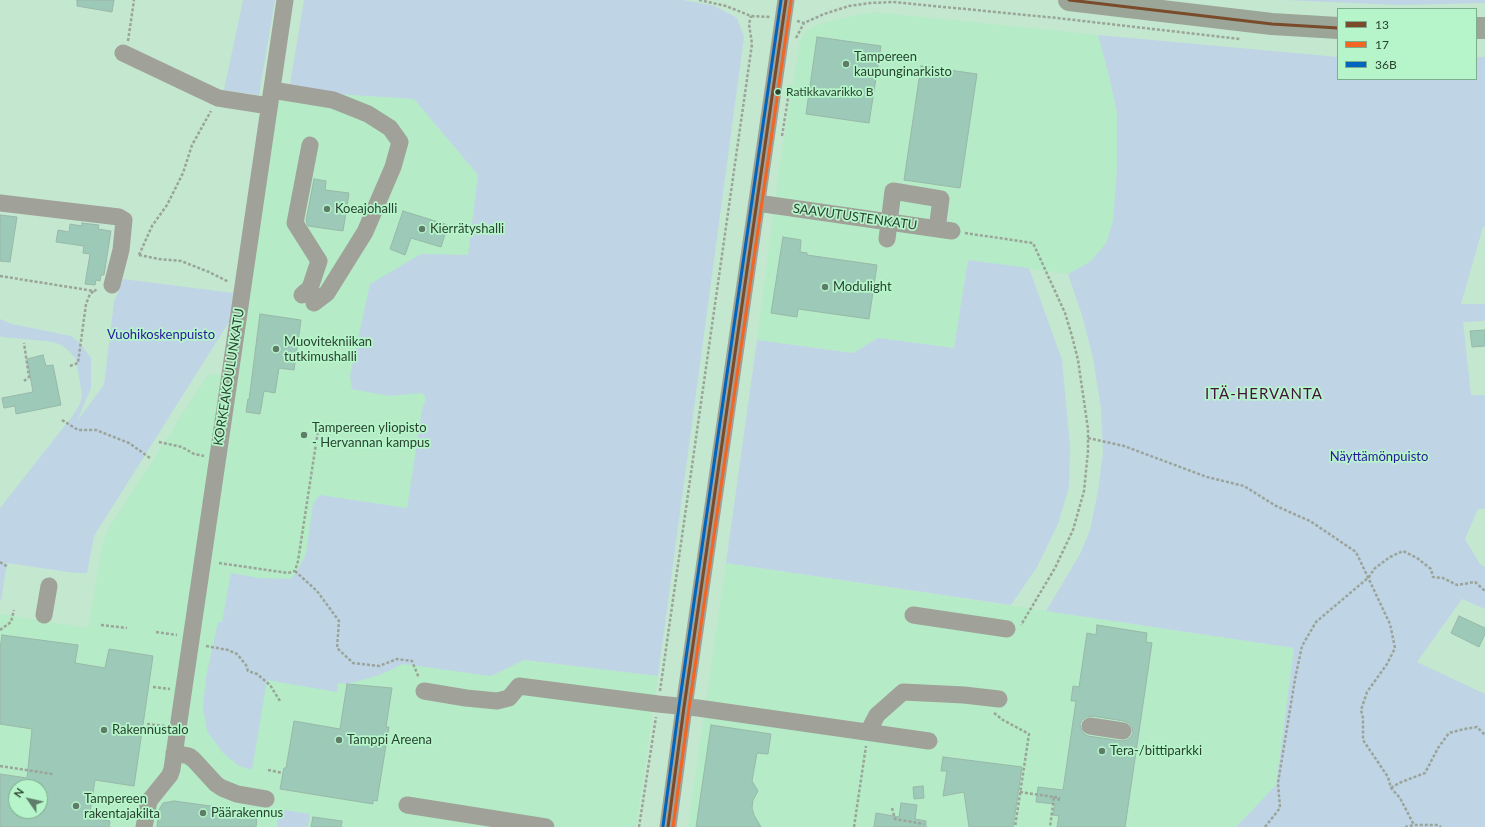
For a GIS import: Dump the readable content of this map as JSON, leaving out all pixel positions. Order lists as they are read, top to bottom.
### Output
{
  "streets": {
    "street": ["SAAVUTUSTENKATU", "KORKEAKOULUNKATU"]
  },
  "districts": ["ITÄ-HERVANTA"],
  "parks": ["Vuohikoskenpuisto", "Näyttämönpuisto"],
  "places": [
    "Tampereen kaupunginarkisto",
    "Ratikkavarikko B",
    "Koeajohalli",
    "Kierrätyshalli",
    "Modulight",
    "Muovitekniikan tutkimushalli",
    "Tampereen yliopisto - Hervannan kampus",
    "Rakennustalo",
    "Tamppi Areena",
    "Tera-/bittiparkki",
    "Tampereen rakentajakilta",
    "Päärakennus"
  ],
  "lines": ["transit line 13", "transit line 36B", "transit line 17"],
  "legend": ["13", "17", "36B"],
  "north": "top left"
}
